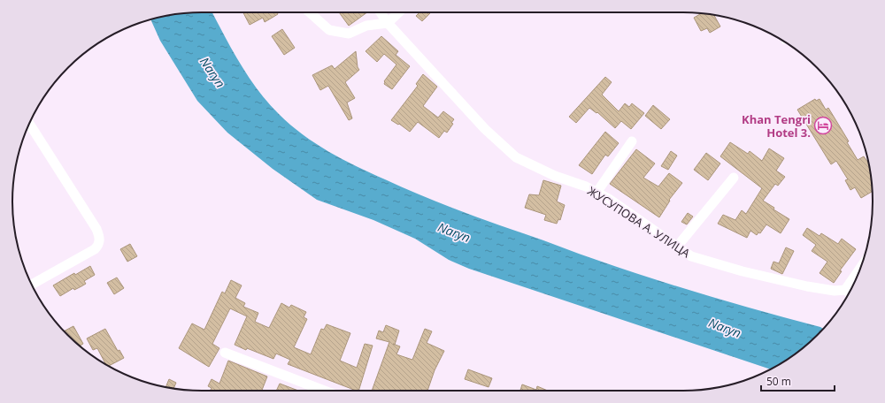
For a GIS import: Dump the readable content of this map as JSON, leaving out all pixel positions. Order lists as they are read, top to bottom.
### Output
{
  "streets": {
    "street": ["ЖУСУПОВА А. УЛИЦА"]
  },
  "water": ["Naryn"],
  "places": {
    "hotel": ["Khan Tengri Hotel 3."]
  },
  "scale_bar": "50 m"
}
